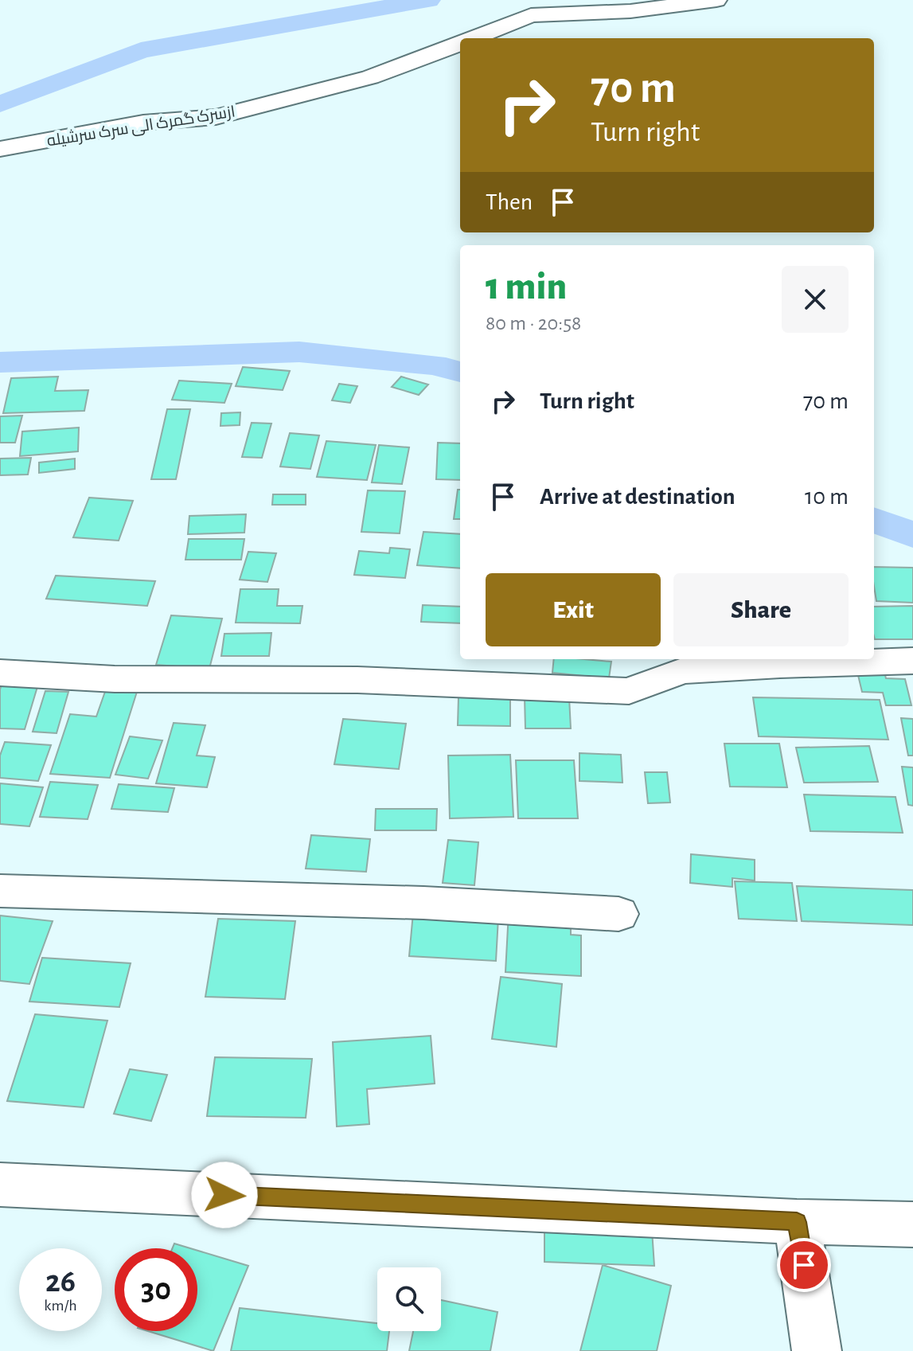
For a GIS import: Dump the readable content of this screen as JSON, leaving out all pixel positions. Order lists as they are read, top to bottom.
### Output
{
  "streets": {
    "street": ["ازسرک گمرک الی سرک سرشیله"]
  },
  "page": {
    "turn": ["70 m", "Turn right"],
    "then": "Then",
    "heading": ["1 min", "80 m · 20:58"],
    "list": [
      {
        "name": "Turn right",
        "value": "70 m"
      },
      {
        "name": "Arrive at destination",
        "value": "10 m"
      }
    ],
    "buttons": ["Exit", "Share"],
    "speed": "26 km/h",
    "limit": "30"
  }
}
